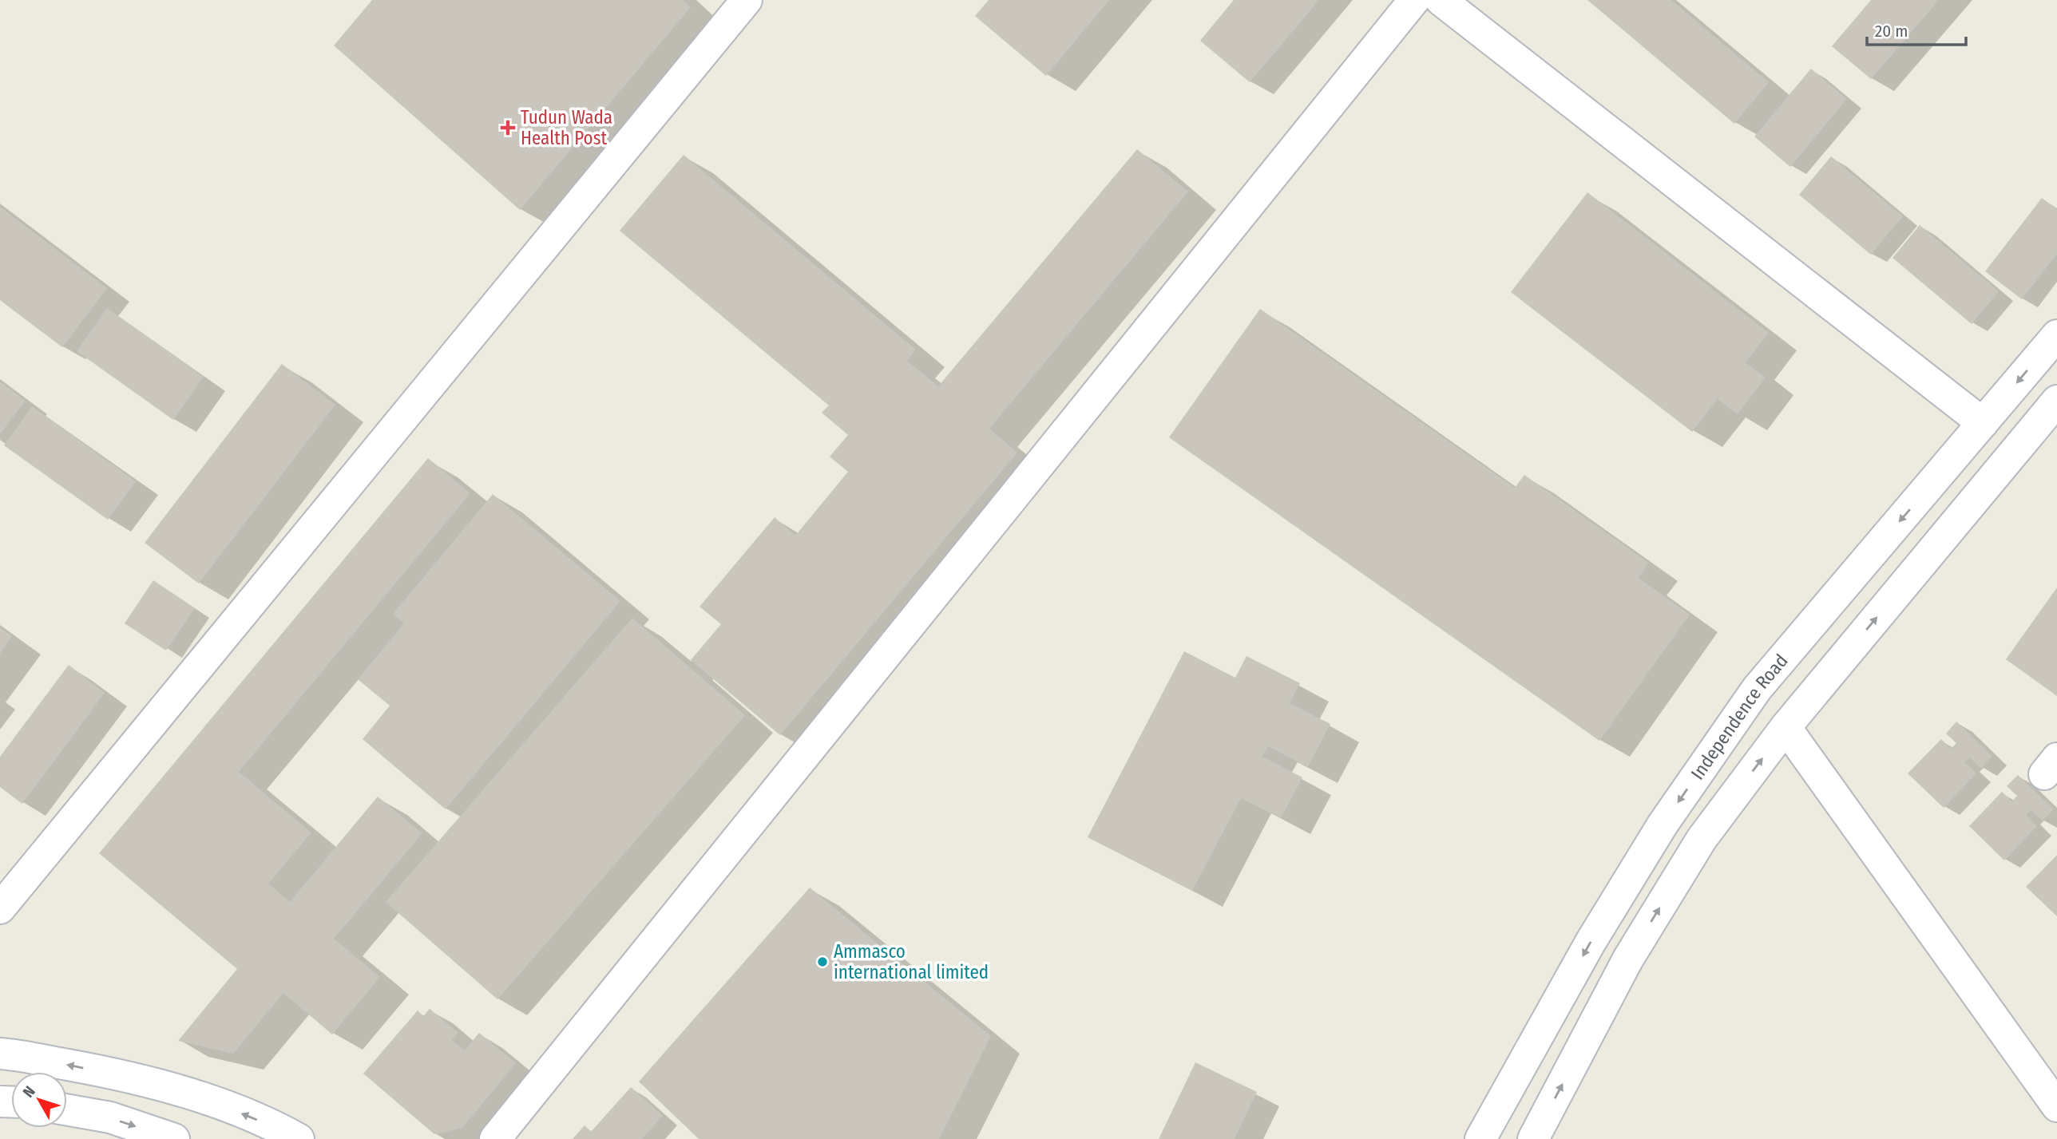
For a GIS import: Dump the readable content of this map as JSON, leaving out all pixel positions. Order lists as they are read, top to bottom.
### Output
{
  "streets": {
    "street": ["Independence Road"]
  },
  "places": {
    "health": ["Tudun Wada Health Post"],
    "other": ["Ammasco international limited"]
  },
  "scale_bar": "20 m",
  "north": "top left"
}
